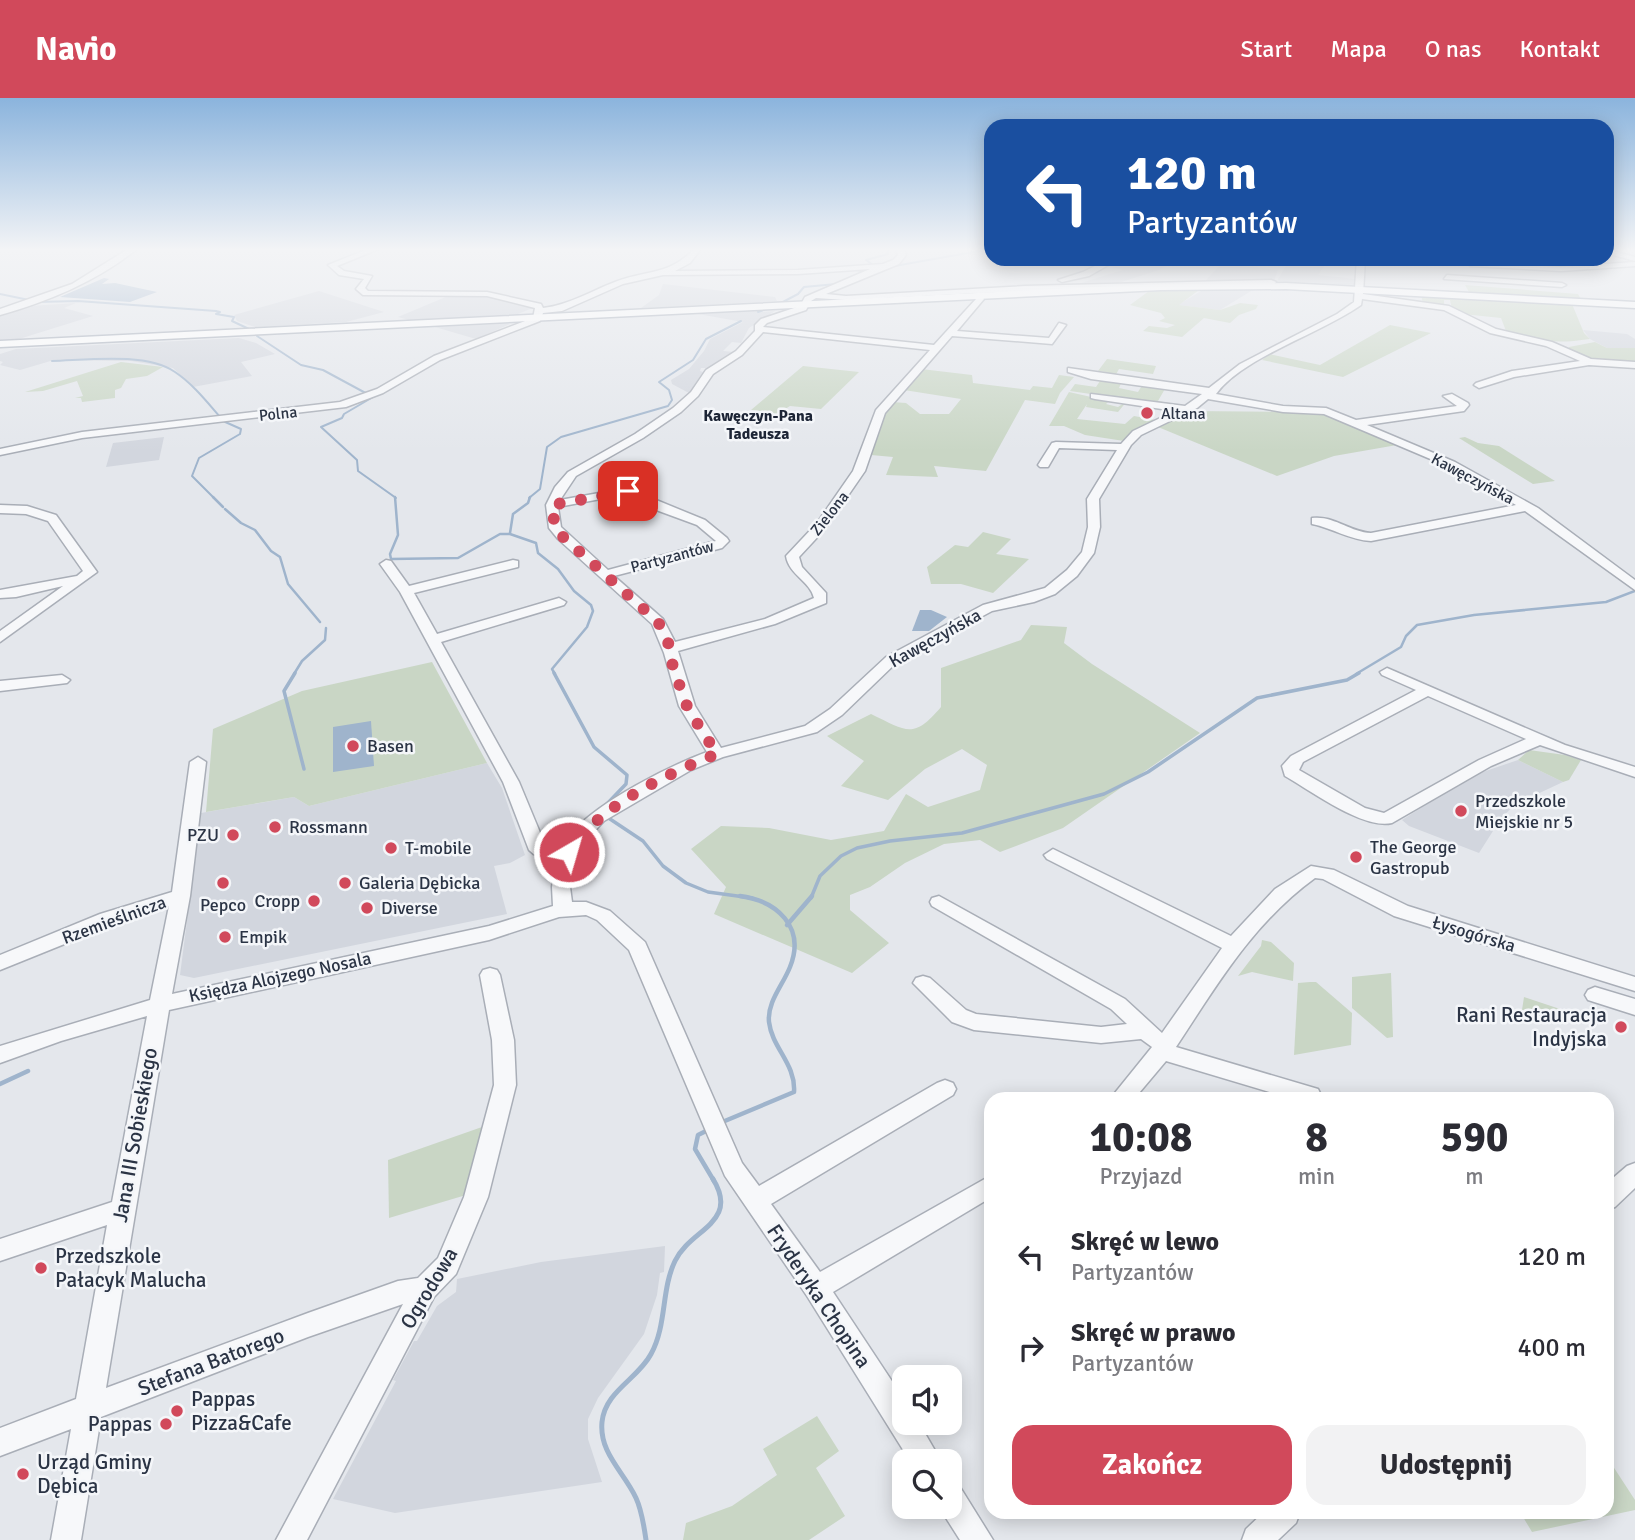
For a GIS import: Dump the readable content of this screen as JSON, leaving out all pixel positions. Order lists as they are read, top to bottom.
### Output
{
  "streets": {
    "street": [
      "Polna",
      "Kawęczyńska",
      "Zielona",
      "Partyzantów",
      "Rzemieślnicza",
      "Łysogórska",
      "Księdza Alojzego Nosala",
      "Jana III Sobieskiego",
      "Ogrodowa",
      "Fryderyka Chopina",
      "Stefana Batorego"
    ]
  },
  "crossings": [
    ["Kawęczyńska", "Partyzantów"],
    ["Zielona", "Partyzantów"],
    ["Rzemieślnicza", "Jana III Sobieskiego"],
    ["Księdza Alojzego Nosala", "Jana III Sobieskiego"],
    ["Księdza Alojzego Nosala", "Fryderyka Chopina"],
    ["Jana III Sobieskiego", "Stefana Batorego"],
    ["Ogrodowa", "Stefana Batorego"]
  ],
  "districts": ["Kawęczyn-Pana Tadeusza"],
  "places": [
    "Altana",
    "Basen",
    "Przedszkole Miejskie nr 5",
    "Rossmann",
    "PZU",
    "T-mobile",
    "The George Gastropub",
    "Pepco",
    "Galeria Dębicka",
    "Cropp",
    "Diverse",
    "Empik",
    "Rani Restauracja Indyjska",
    "Przedszkole Pałacyk Malucha",
    "Pappas Pizza&Cafe",
    "Pappas",
    "Urząd Gminy Dębica"
  ],
  "page": {
    "header": "Navio",
    "nav": [
      "Start",
      "Mapa",
      "O nas",
      "Kontakt"
    ],
    "turn": ["120 m", "Partyzantów"],
    "eta": [
      "10:08",
      "Przyjazd",
      "8",
      "min",
      "590",
      "m"
    ],
    "list": [
      {
        "name": "Skręć w lewo",
        "note": "Partyzantów",
        "value": "120 m"
      },
      {
        "name": "Skręć w prawo",
        "note": "Partyzantów",
        "value": "400 m"
      }
    ],
    "buttons": ["Zakończ", "Udostępnij"]
  }
}
